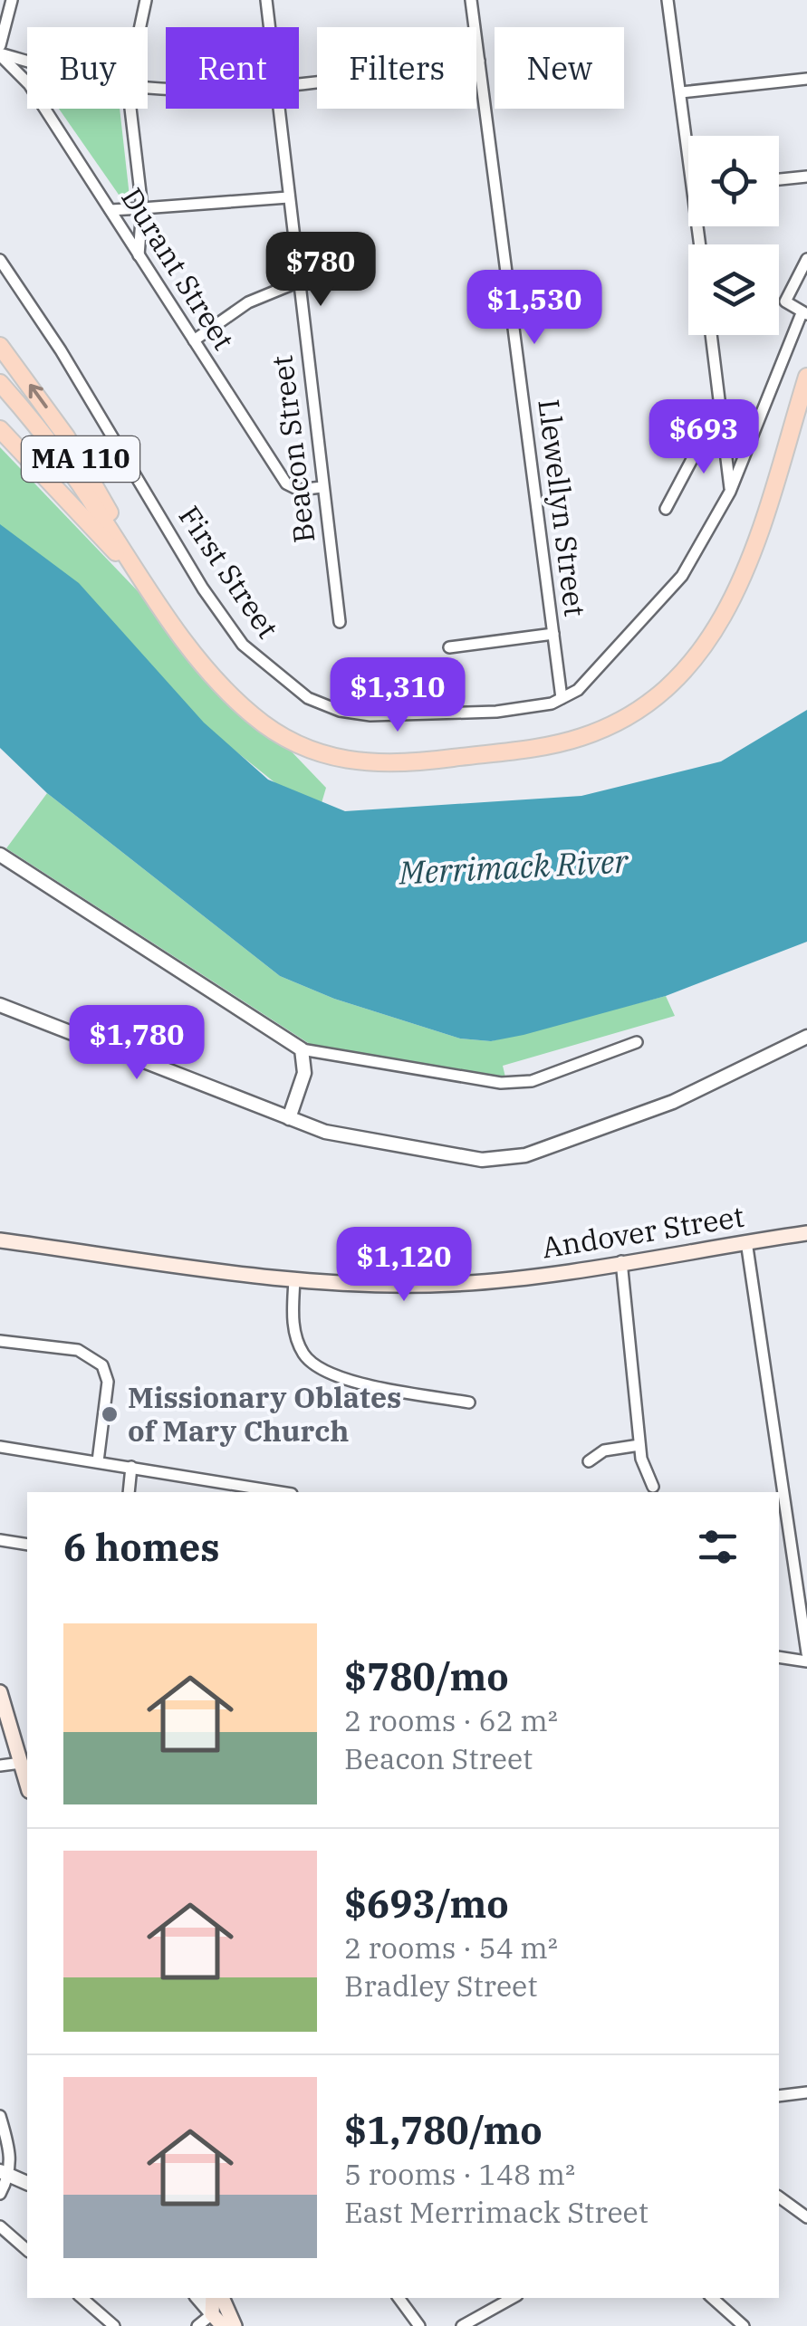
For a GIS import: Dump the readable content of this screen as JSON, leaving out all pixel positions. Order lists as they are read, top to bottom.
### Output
{
  "streets": {
    "main road": ["MA 110", "Andover Street"],
    "street": [
      "Durant Street",
      "Beacon Street",
      "Llewellyn Street",
      "First Street"
    ]
  },
  "crossings": [
    ["Durant Street", "Beacon Street"],
    ["Llewellyn Street", "First Street"]
  ],
  "water": ["Merrimack River"],
  "places": ["Missionary Oblates of Mary Church"],
  "page": {
    "chip": [
      "Buy",
      "Rent",
      "Filters",
      "New"
    ],
    "price": [
      "$780",
      "$1,530",
      "$693",
      "$1,310",
      "$1,780",
      "$1,120"
    ],
    "heading": "6 homes",
    "list": [
      {
        "name": "$780/mo",
        "note": "2 rooms · 62 m² · Beacon Street"
      },
      {
        "name": "$693/mo",
        "note": "2 rooms · 54 m² · Bradley Street"
      },
      {
        "name": "$1,780/mo",
        "note": "5 rooms · 148 m² · East Merrimack Street"
      }
    ]
  }
}
